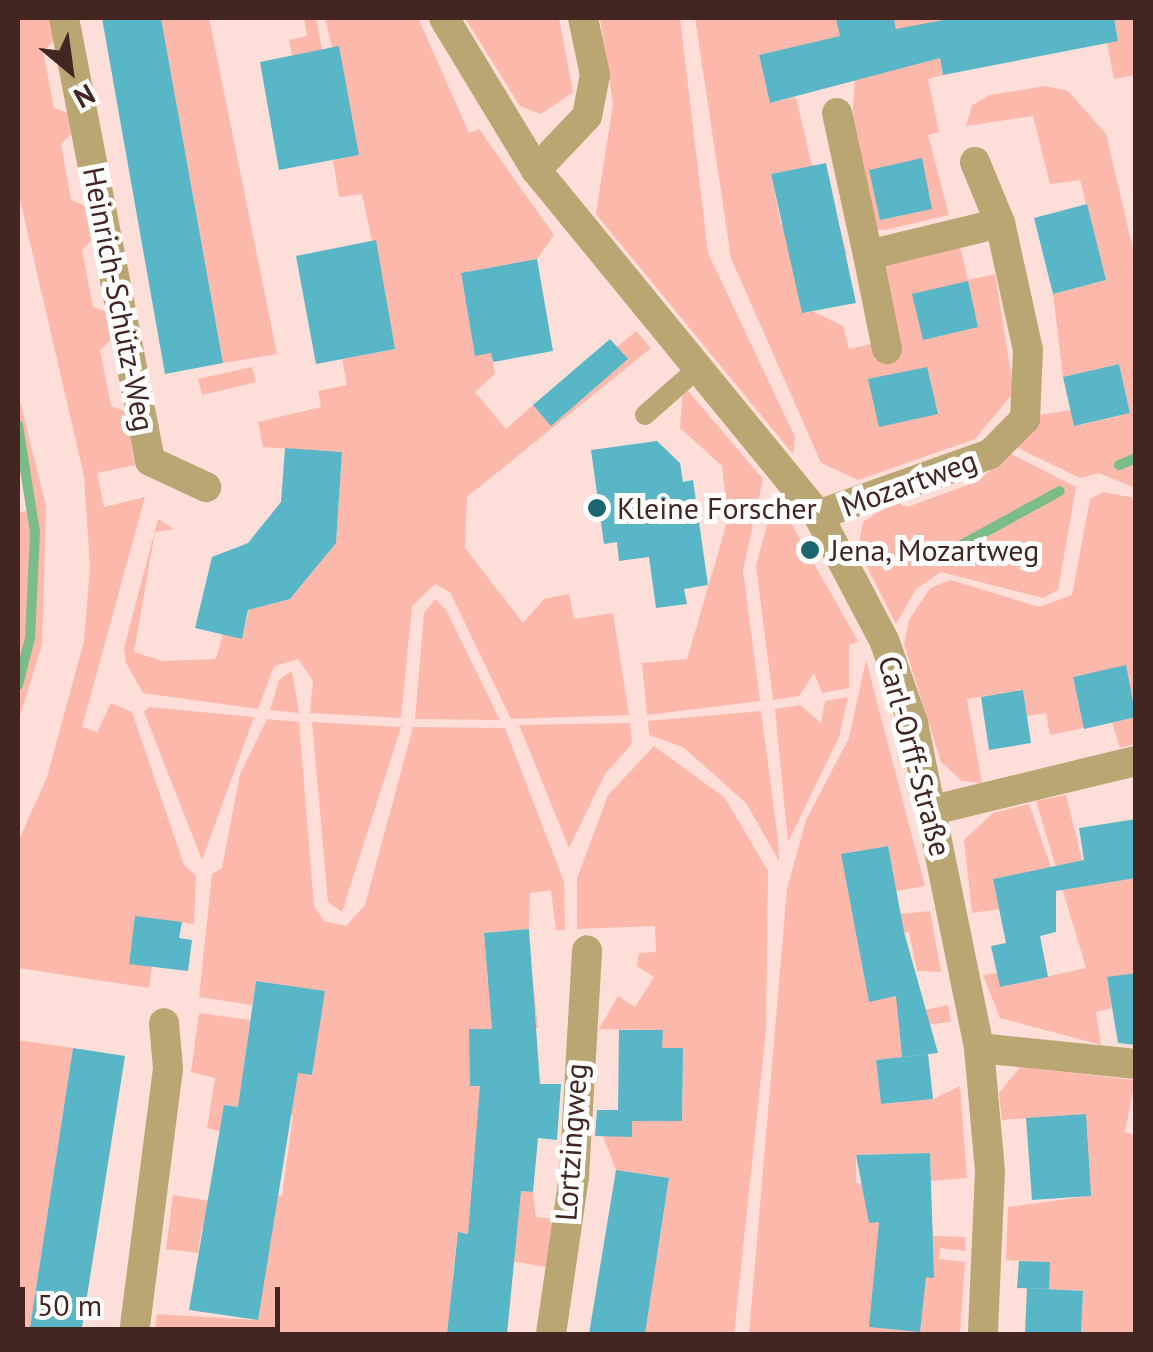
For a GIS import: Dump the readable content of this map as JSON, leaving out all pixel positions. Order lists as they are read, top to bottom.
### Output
{
  "streets": {
    "street": [
      "Heinrich-Schütz-Weg",
      "Mozartweg",
      "Carl-Orff-Straße",
      "Lortzingweg"
    ]
  },
  "crossings": [
    ["Mozartweg", "Carl-Orff-Straße"]
  ],
  "places": ["Kleine Forscher", "Jena, Mozartweg"],
  "scale_bar": "50 m",
  "north": "bottom right"
}
